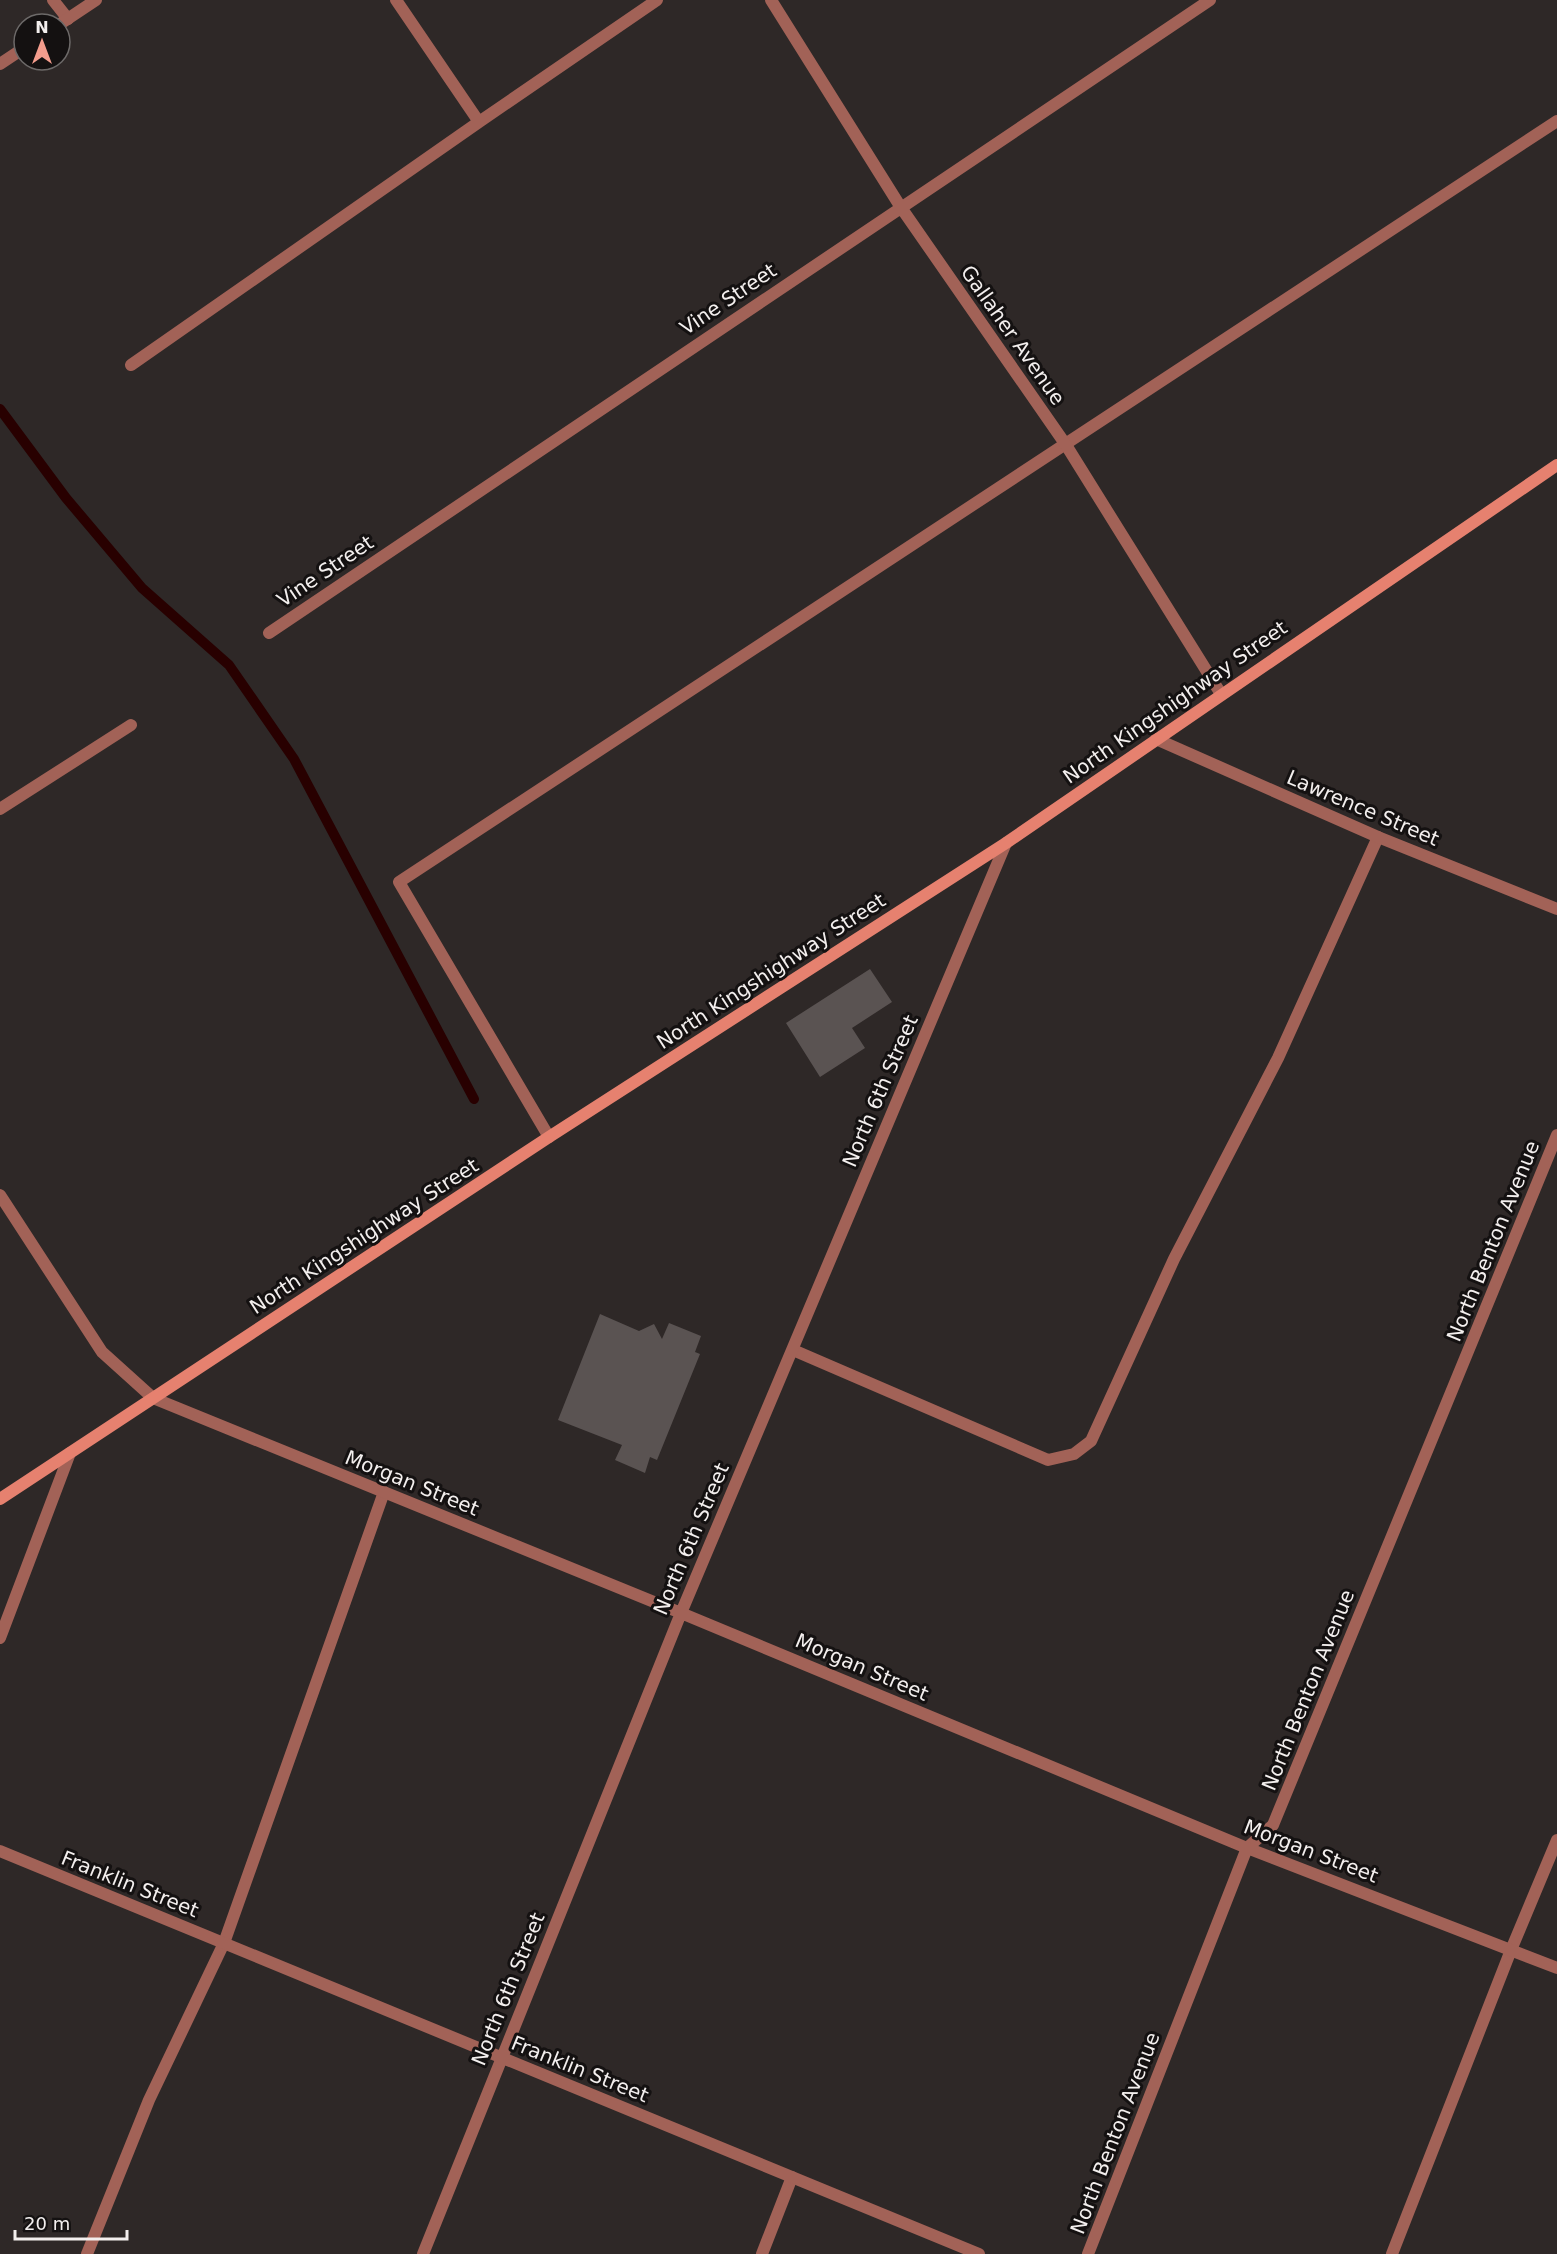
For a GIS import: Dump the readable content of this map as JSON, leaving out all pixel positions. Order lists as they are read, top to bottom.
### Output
{
  "streets": {
    "main road": ["North Kingshighway Street"],
    "street": [
      "Vine Street",
      "Gallaher Avenue",
      "Lawrence Street",
      "North 6th Street",
      "North Benton Avenue",
      "Morgan Street",
      "Franklin Street"
    ]
  },
  "crossings": [
    ["Vine Street", "Gallaher Avenue"],
    ["Gallaher Avenue", "North Kingshighway Street"],
    ["North Kingshighway Street", "Lawrence Street"],
    ["North Kingshighway Street", "North 6th Street"],
    ["North Kingshighway Street", "Morgan Street"],
    ["North 6th Street", "Morgan Street"],
    ["North 6th Street", "Franklin Street"],
    ["North Benton Avenue", "Morgan Street"]
  ],
  "scale_bar": "20 m",
  "north": "top"
}
